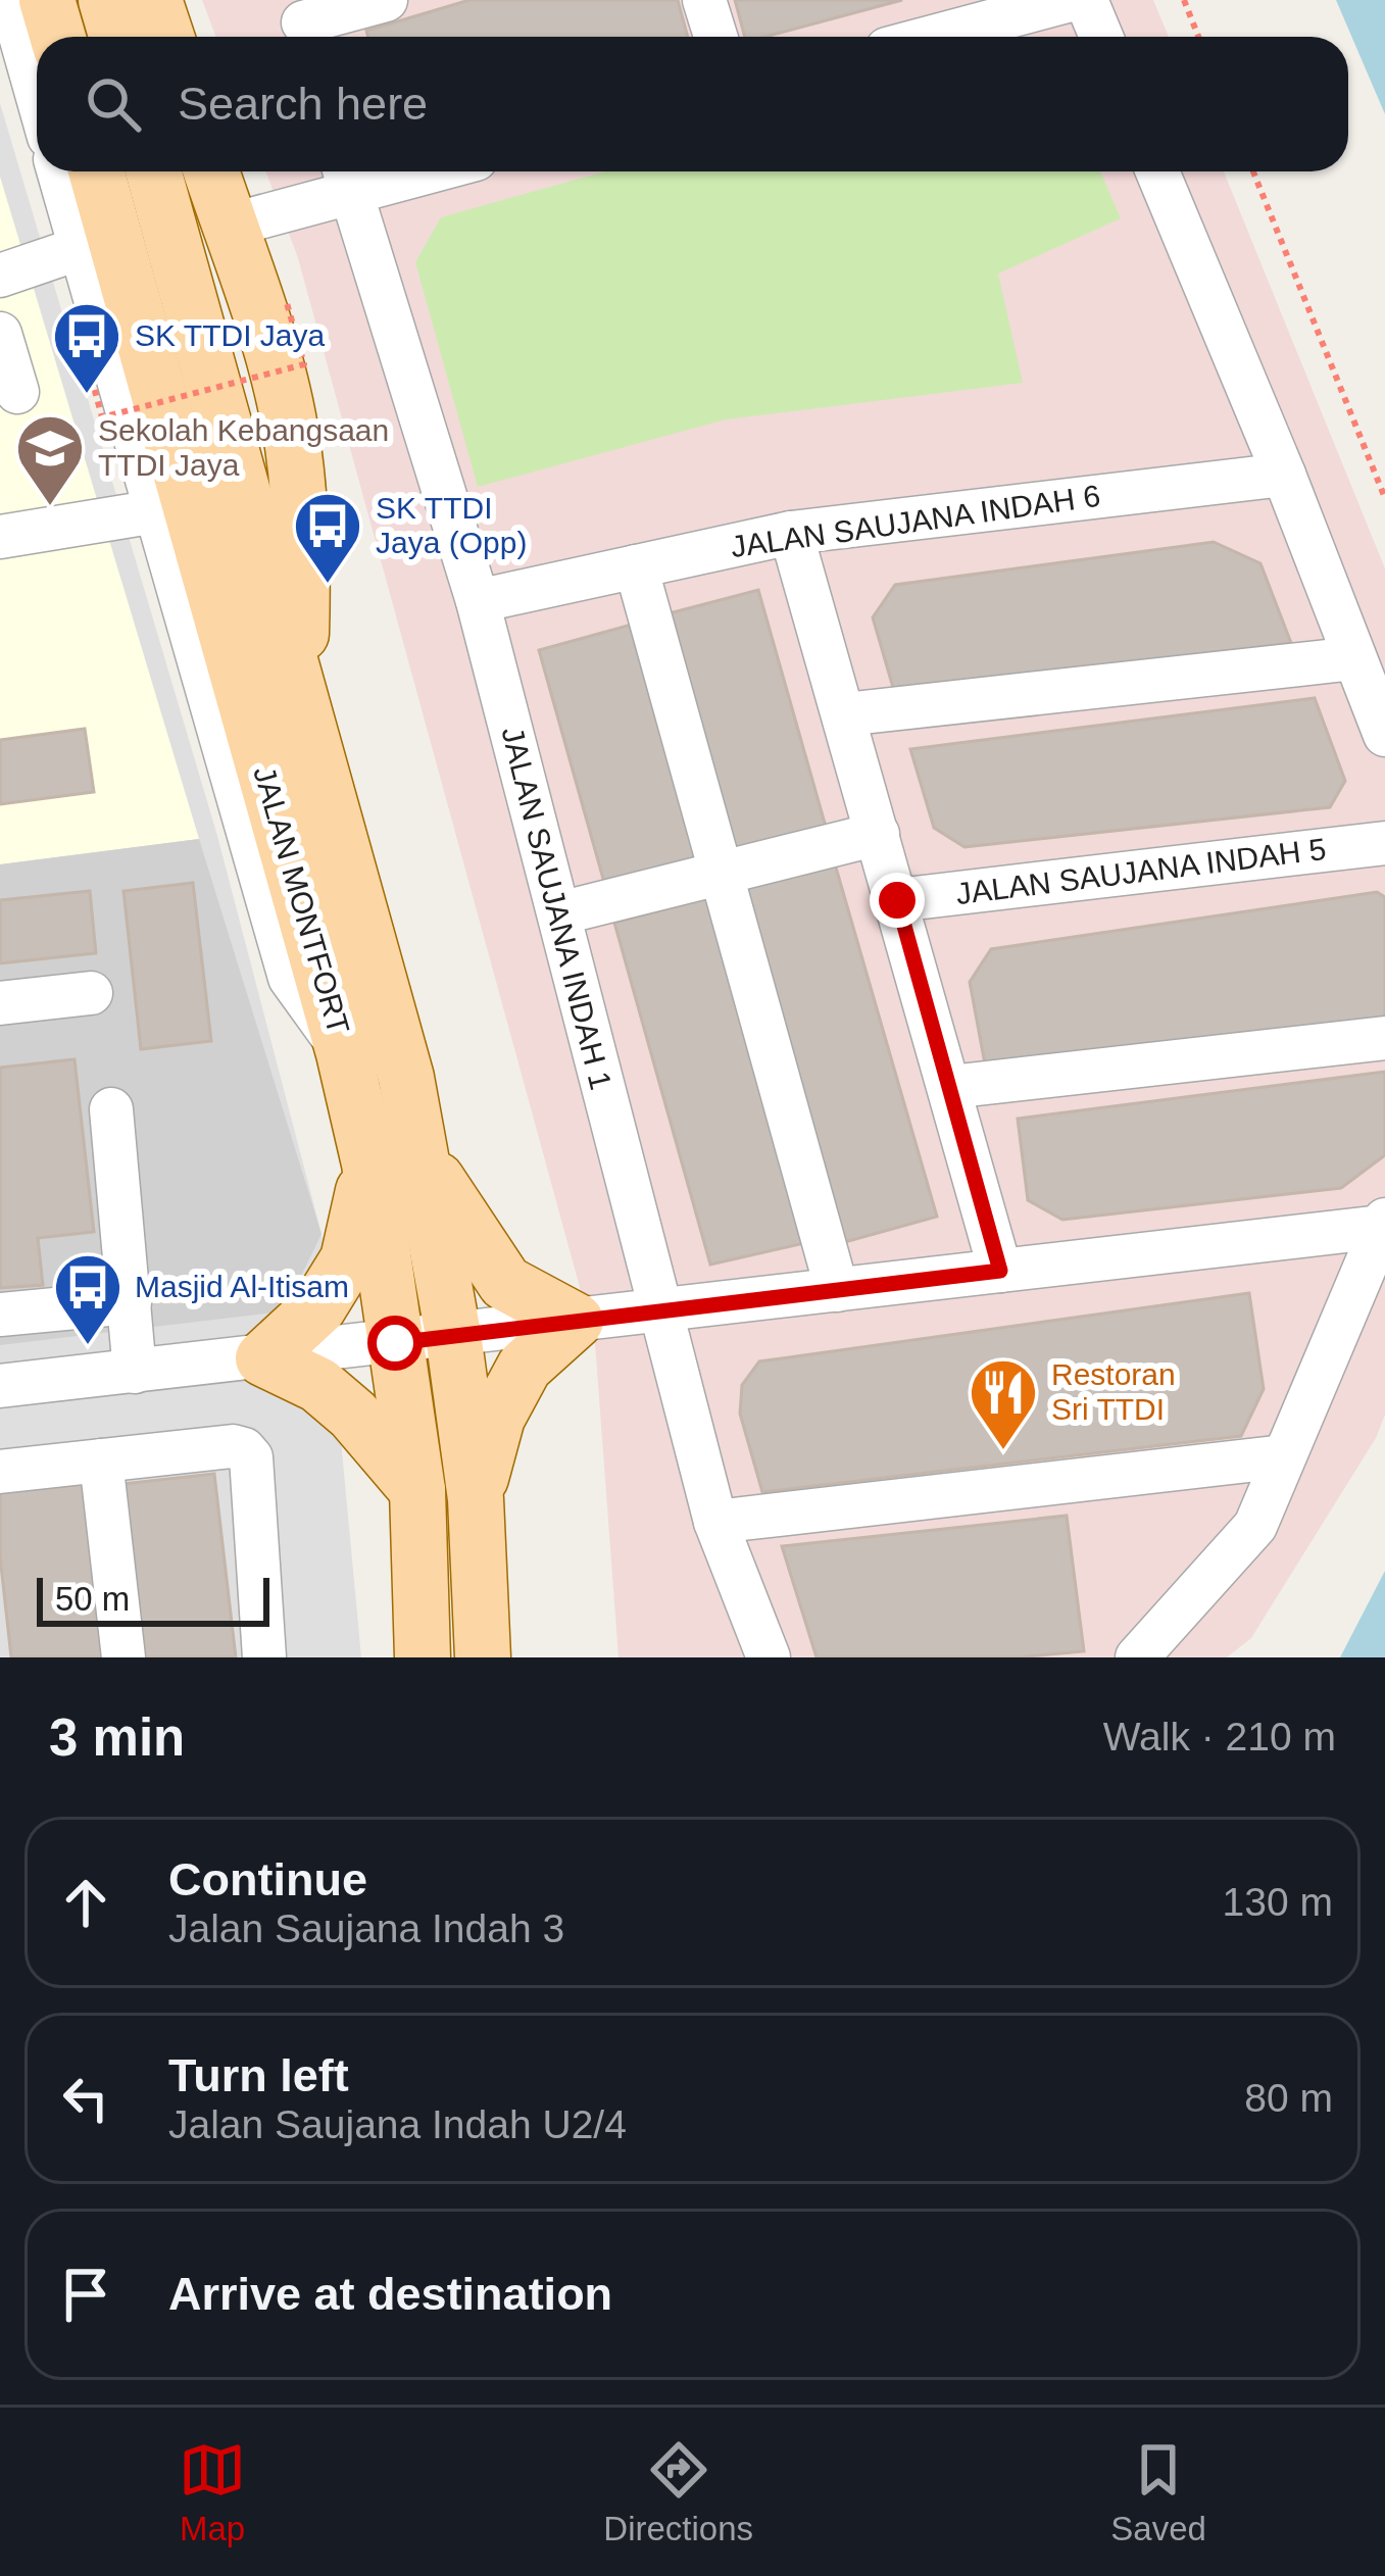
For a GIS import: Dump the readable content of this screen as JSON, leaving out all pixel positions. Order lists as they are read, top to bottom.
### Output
{
  "streets": {
    "main road": ["JALAN MONTFORT"],
    "street": ["JALAN SAUJANA INDAH 6", "JALAN SAUJANA INDAH 5", "JALAN SAUJANA INDAH 1"]
  },
  "crossings": [
    ["JALAN SAUJANA INDAH 6", "JALAN SAUJANA INDAH 1"]
  ],
  "places": {
    "bus stop": ["SK TTDI Jaya", "SK TTDI Jaya (Opp)", "Masjid Al-Itisam"],
    "school or university": ["Sekolah Kebangsaan TTDI Jaya"],
    "restaurant": ["Restoran Sri TTDI"]
  },
  "scale_bar": "50 m",
  "page": {
    "search": "Search here",
    "scale": "50 m",
    "heading": ["3 min", "Walk · 210 m"],
    "list": [
      ["Continue", "Jalan Saujana Indah 3", "130 m"],
      ["Turn left", "Jalan Saujana Indah U2/4", "80 m"],
      "Arrive at destination"
    ],
    "nav": ["Map", "Directions", "Saved"]
  }
}
